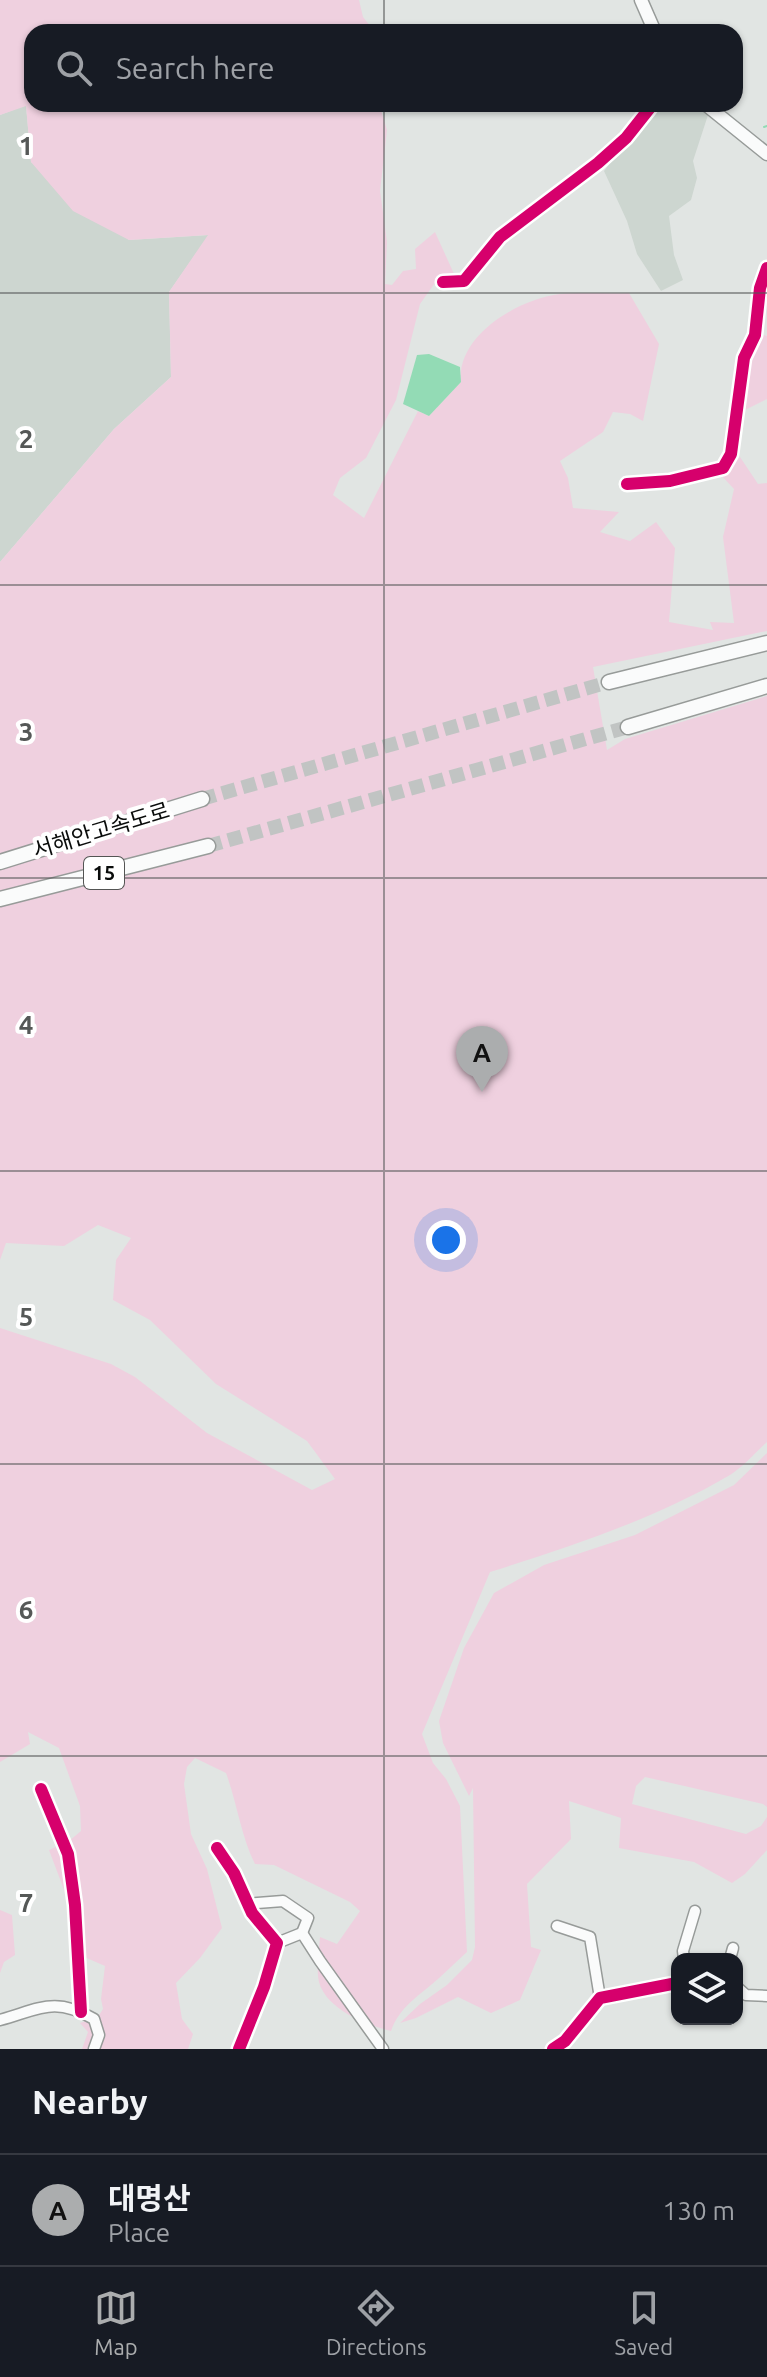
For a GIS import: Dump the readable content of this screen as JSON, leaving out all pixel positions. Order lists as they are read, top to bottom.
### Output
{
  "streets": {
    "highway": ["서해안고속도로", "15"]
  },
  "page": {
    "search": "Search here",
    "pins": "A",
    "heading": "Nearby",
    "list": [
      {
        "mark": "A",
        "name": "대명산",
        "note": "Place",
        "value": "130 m"
      }
    ],
    "nav": ["Map", "Directions", "Saved"]
  },
  "grid": {
    "rows": [
      "1",
      "2",
      "3",
      "4",
      "5",
      "6",
      "7"
    ]
  }
}
